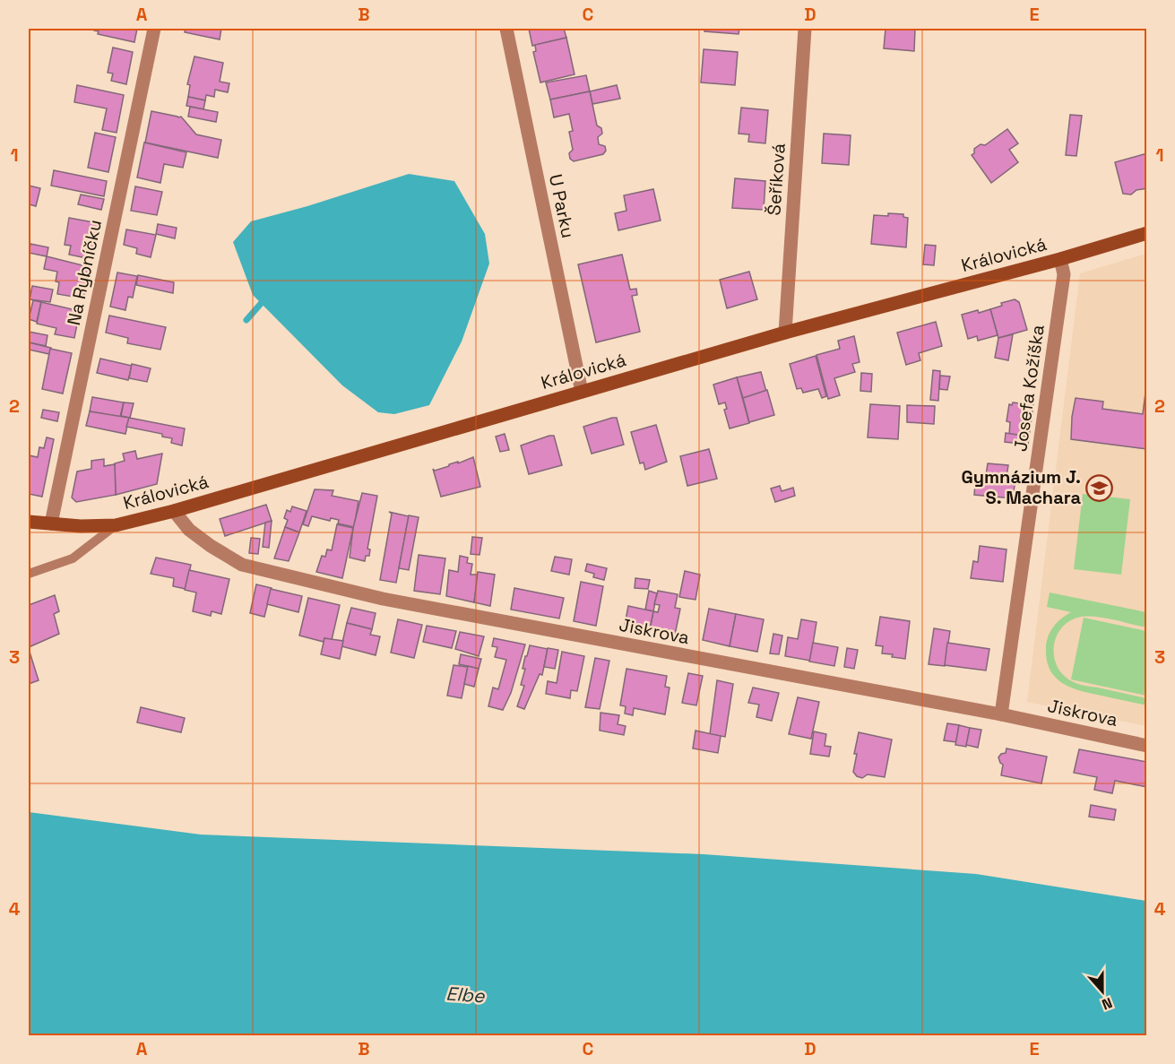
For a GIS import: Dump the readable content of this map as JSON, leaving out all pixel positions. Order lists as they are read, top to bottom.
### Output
{
  "streets": {
    "main road": ["Královická"],
    "street": [
      "Šeříková",
      "U Parku",
      "Na Rybníčku",
      "Josefa Kožíška",
      "Jiskrova"
    ]
  },
  "crossings": [
    ["Šeříková", "Královická"],
    ["U Parku", "Královická"],
    ["Královická", "Na Rybníčku"],
    ["Královická", "Josefa Kožíška"],
    ["Královická", "Jiskrova"],
    ["Josefa Kožíška", "Jiskrova"]
  ],
  "water": ["Elbe"],
  "places": {
    "school or university": ["Gymnázium J. S. Machara"]
  },
  "north": "bottom",
  "grid": {
    "columns": [
      "A",
      "B",
      "C",
      "D",
      "E"
    ],
    "rows": [
      "1",
      "2",
      "3",
      "4"
    ]
  }
}
